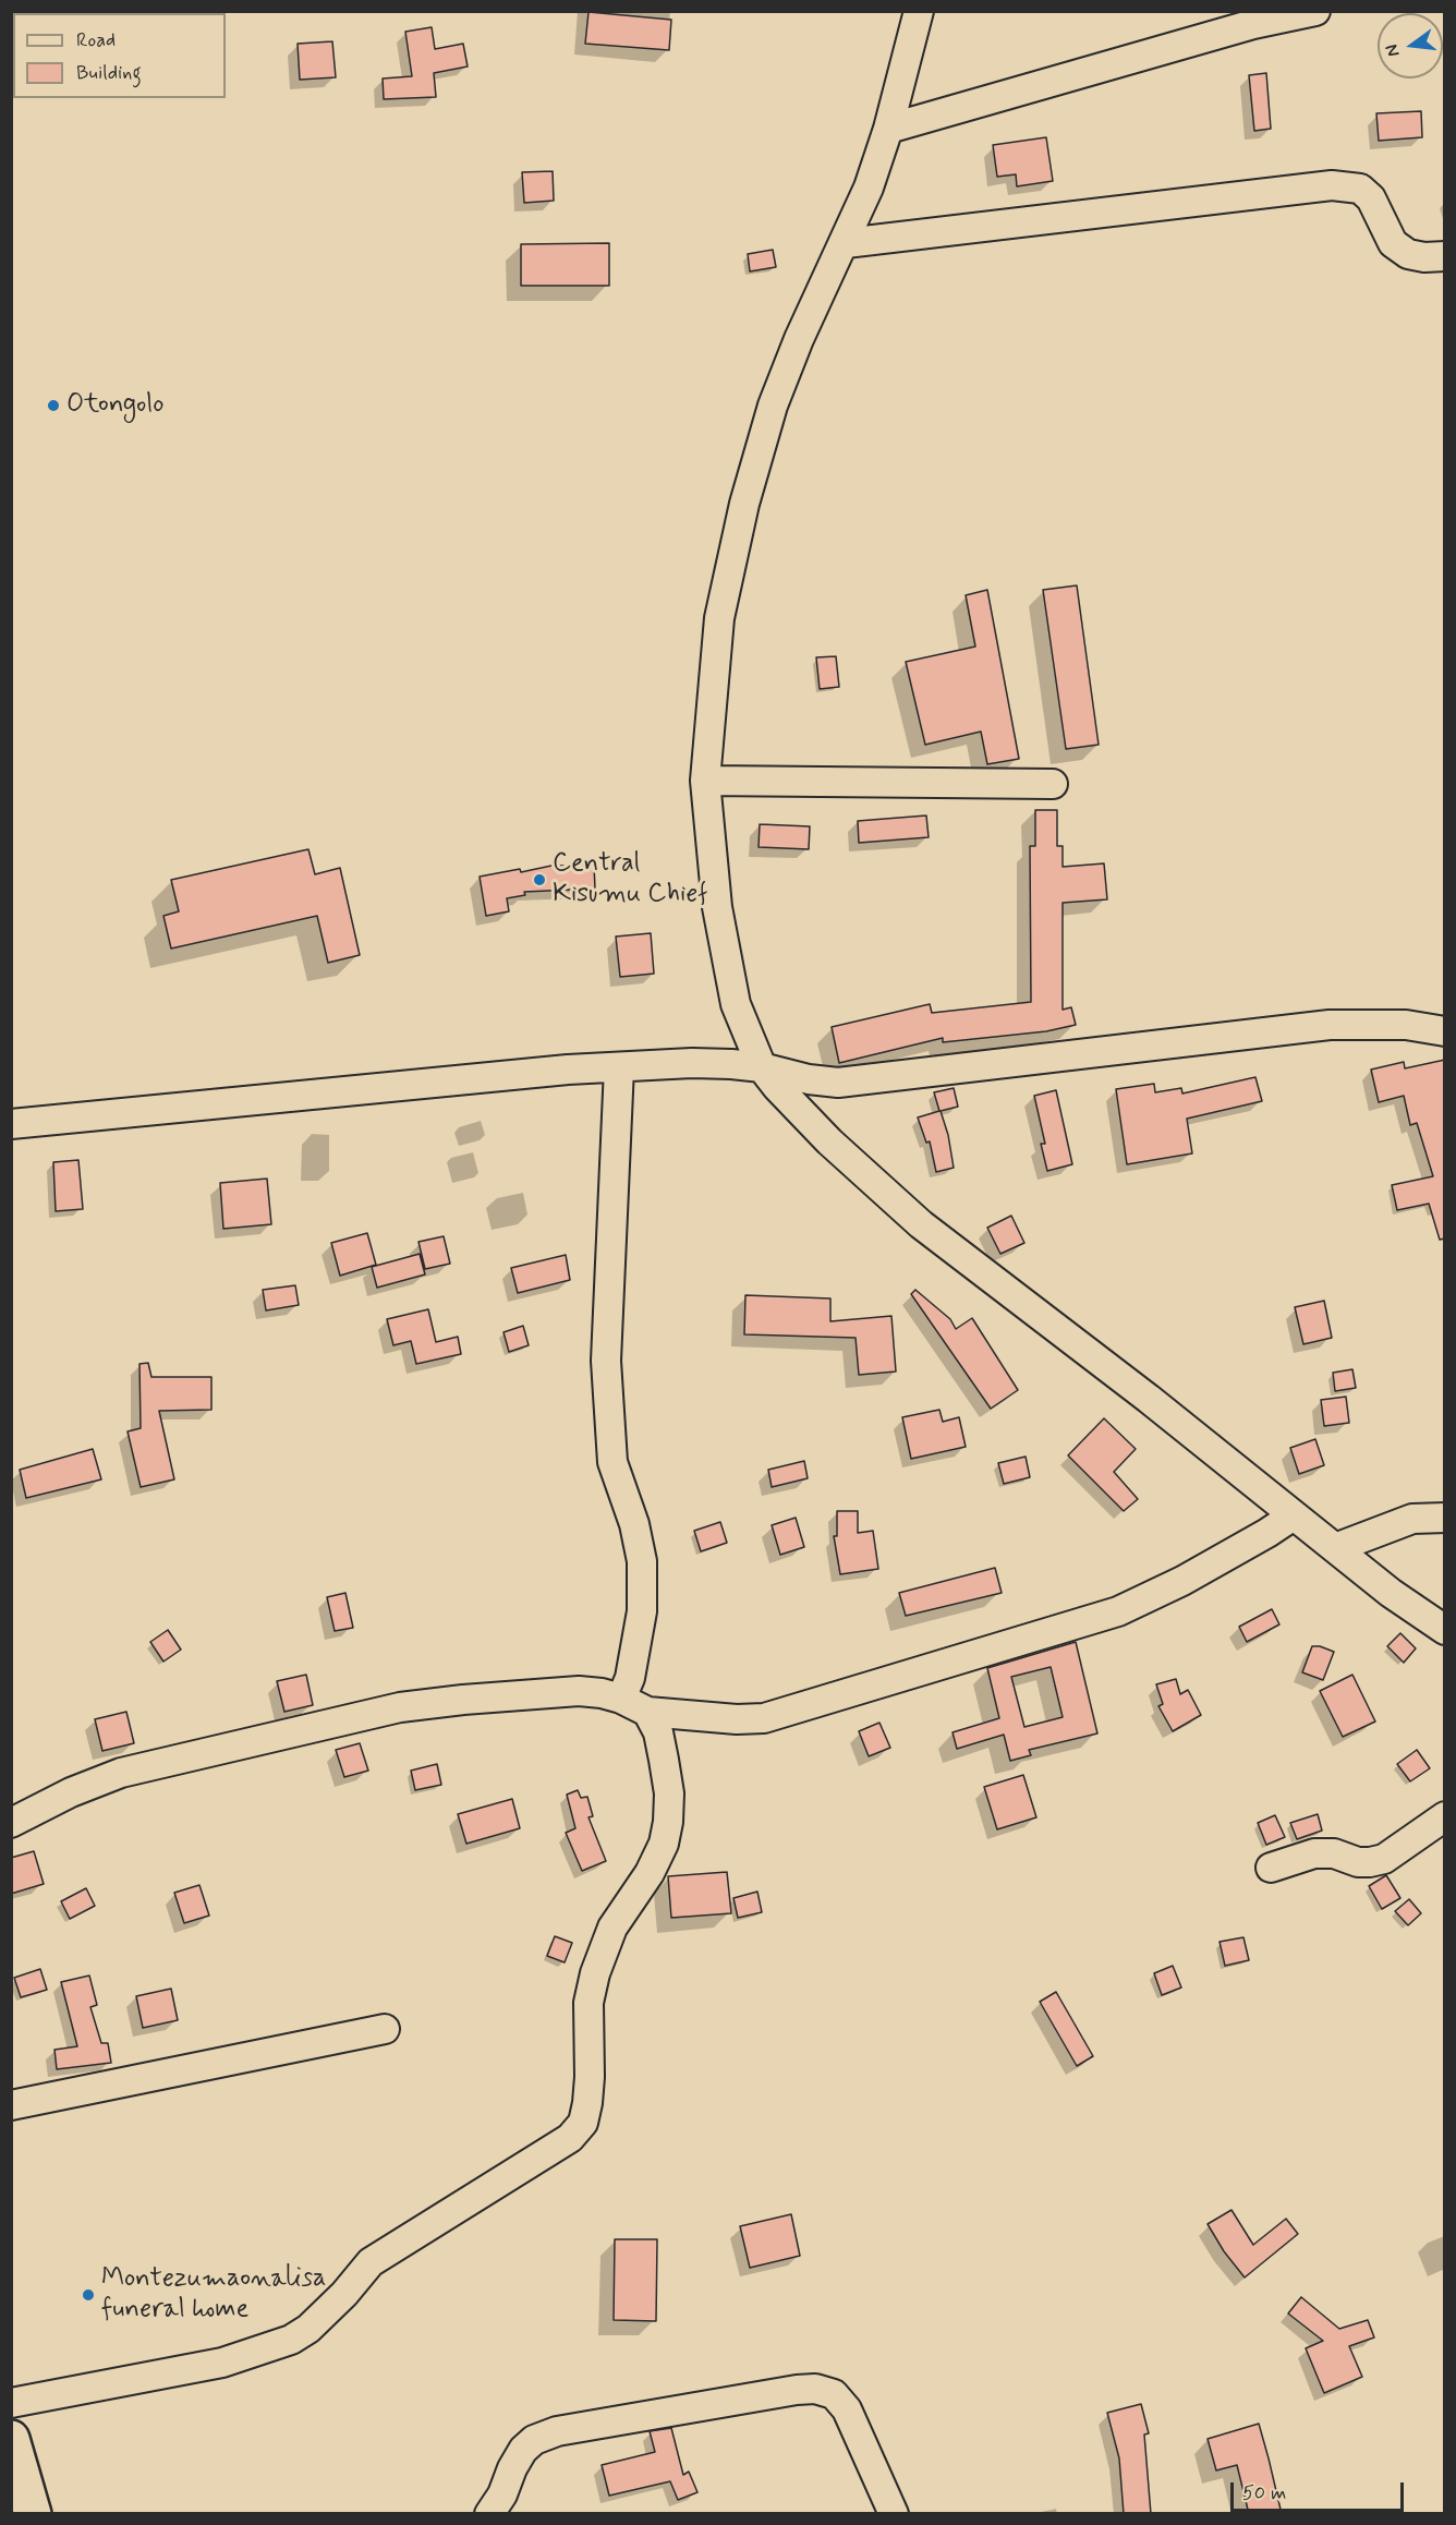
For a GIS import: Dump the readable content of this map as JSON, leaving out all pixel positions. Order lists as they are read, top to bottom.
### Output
{
  "places": ["Otongolo", "Central Kisumu Chief", "Montezumaonalisa funeral home"],
  "legend": ["Road", "Building"],
  "scale_bar": "50 m",
  "north": "left"
}
